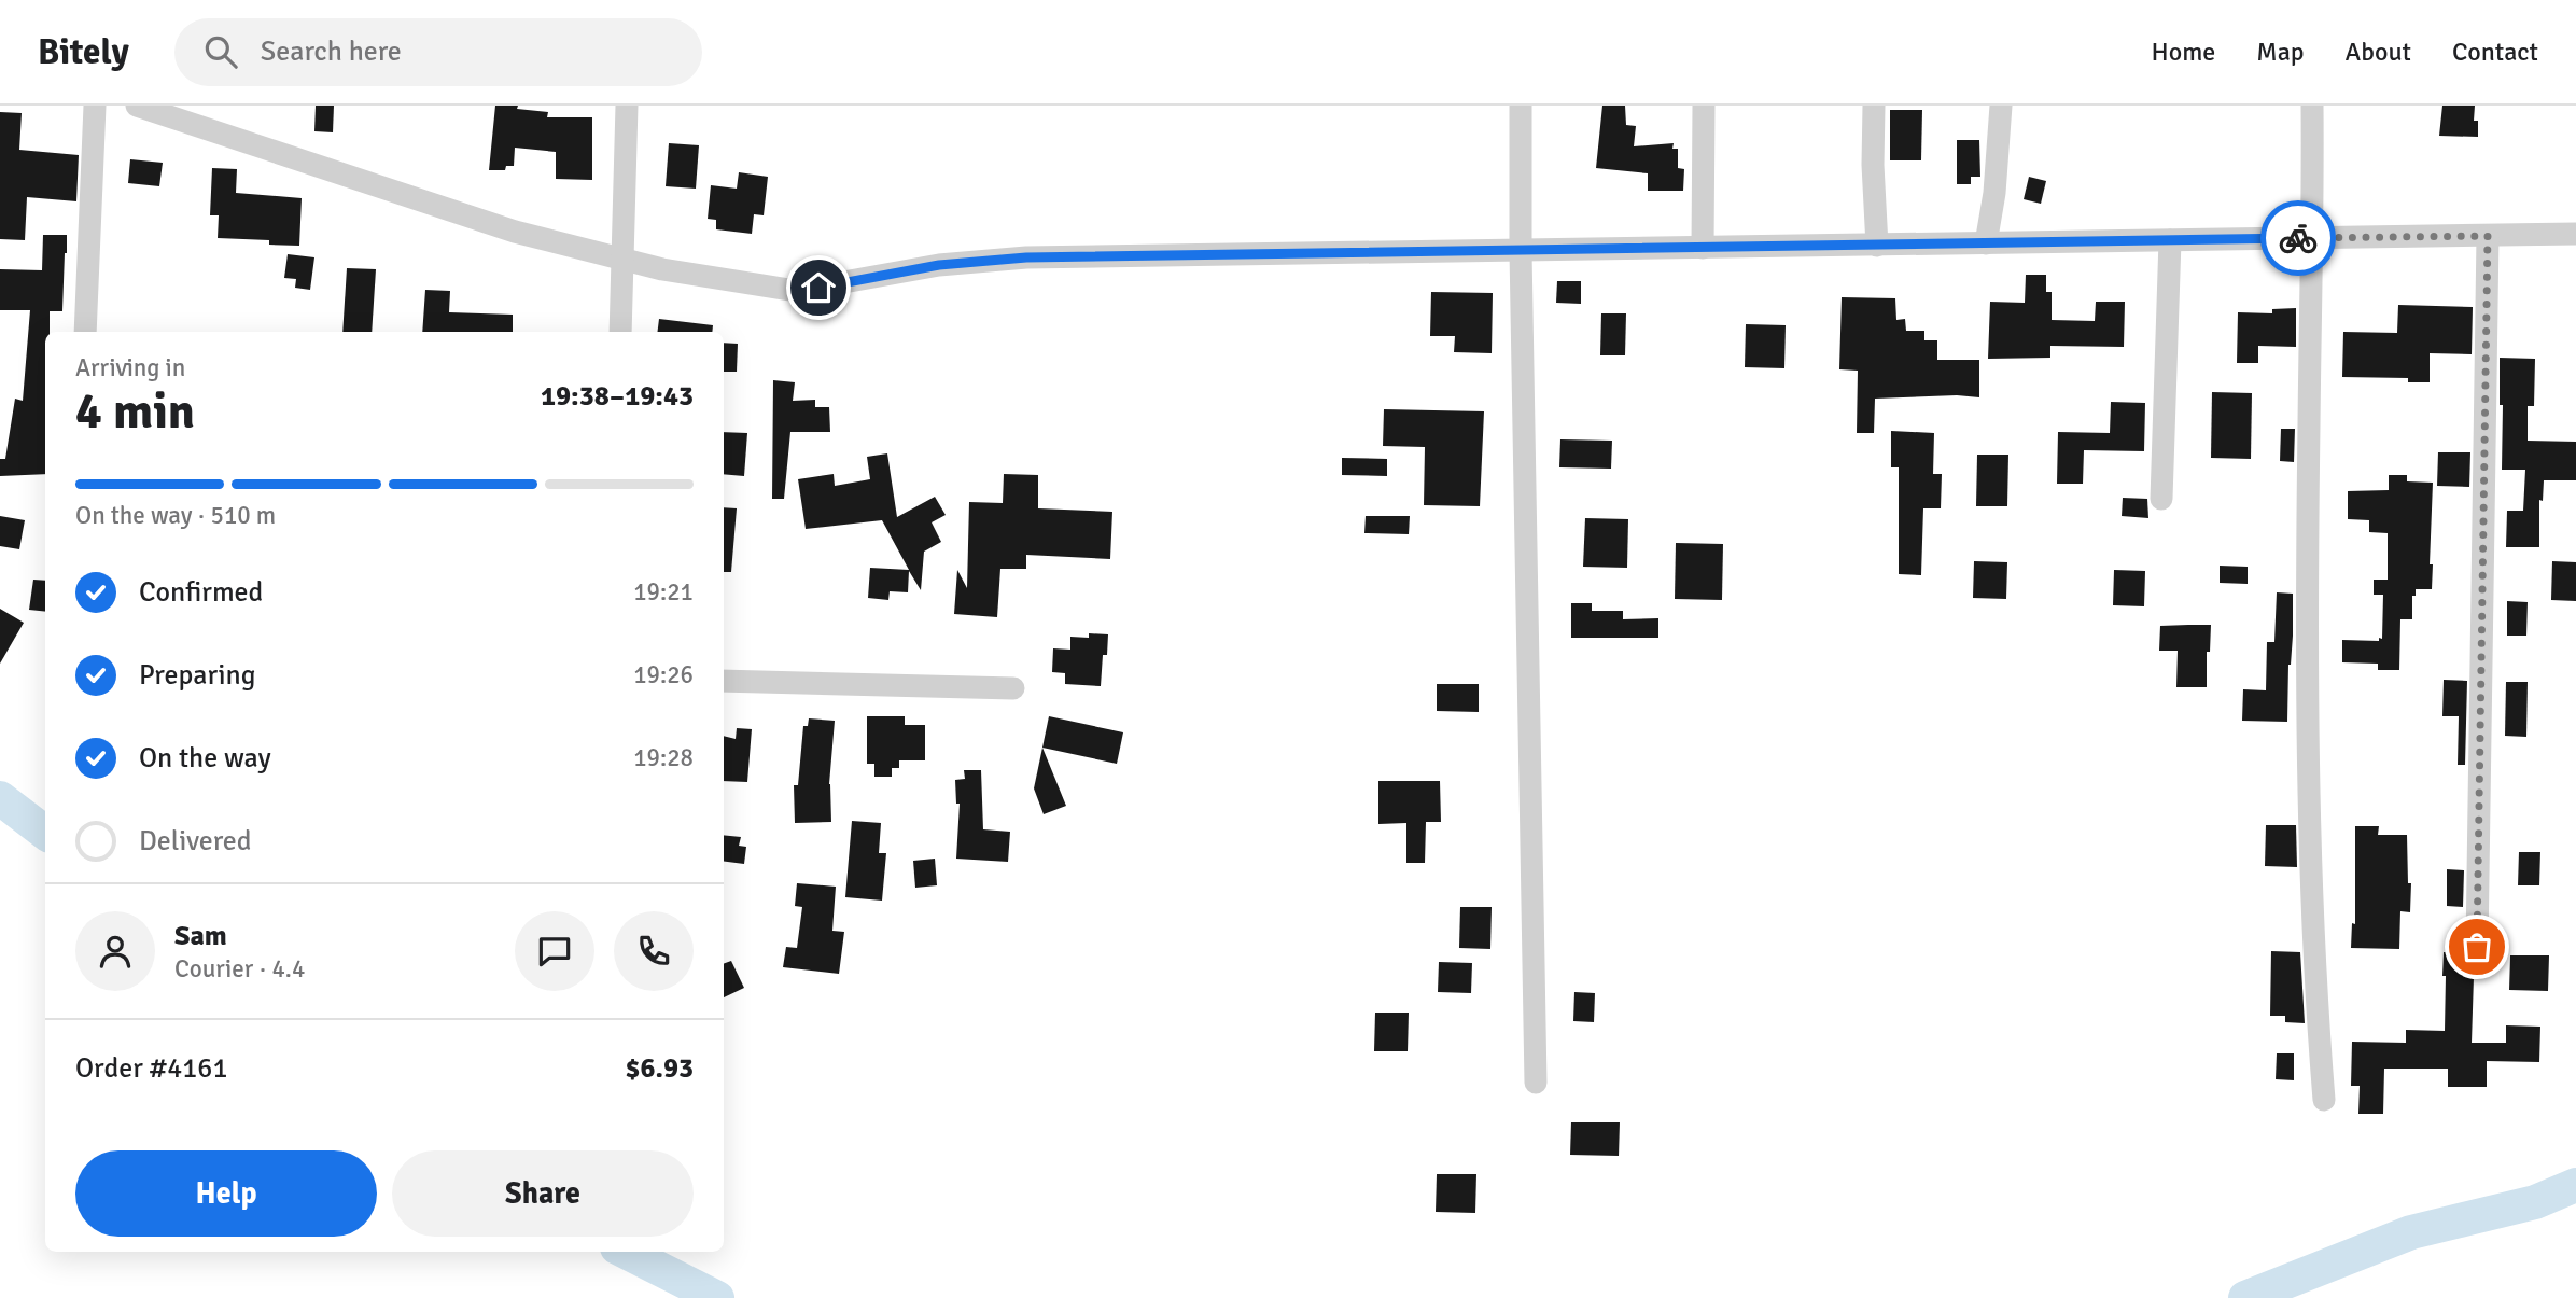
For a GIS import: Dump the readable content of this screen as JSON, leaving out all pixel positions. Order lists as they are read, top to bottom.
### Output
{
  "page": {
    "header": "Bitely",
    "search": "Search here",
    "nav": [
      "Home",
      "Map",
      "About",
      "Contact"
    ],
    "heading": ["4 min", "Arriving in", "19:38–19:43"],
    "panel": [
      "Sam",
      "Courier · 4.4",
      "Order #4161",
      "$6.93"
    ],
    "bar": "On the way · 510 m",
    "list": [
      ["Confirmed", "19:21"],
      ["Preparing", "19:26"],
      ["On the way", "19:28"],
      "Delivered"
    ],
    "buttons": ["Help", "Share"]
  }
}
